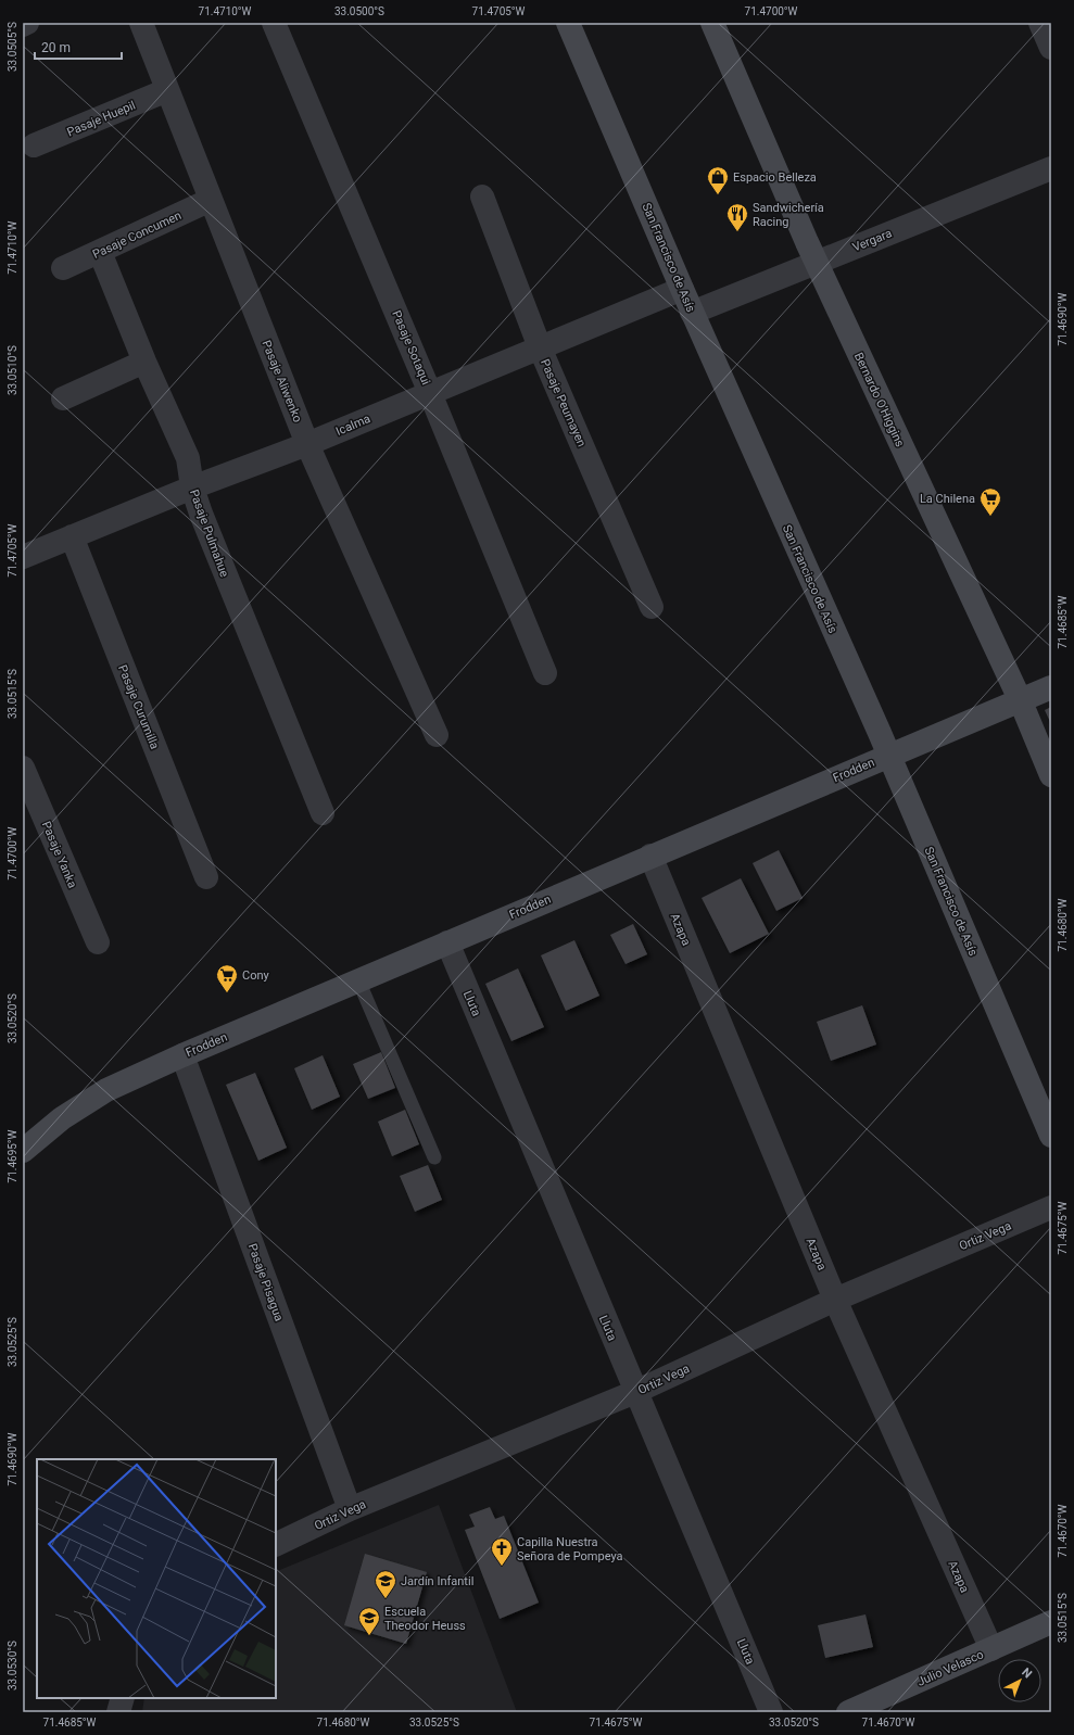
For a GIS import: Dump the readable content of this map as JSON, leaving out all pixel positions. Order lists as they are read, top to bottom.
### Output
{
  "streets": {
    "main road": [
      "San Francisco de Asís",
      "Bernardo O'Higgins",
      "Frodden",
      "Julio Velasco"
    ],
    "street": [
      "Pasaje Huepil",
      "Pasaje Concumen",
      "Vergara",
      "Pasaje Sotaqui",
      "Pasaje Aliwenko",
      "Pasaje Peumayen",
      "Icalma",
      "Pasaje Pulmahue",
      "Pasaje Curumilla",
      "Pasaje Yanka",
      "Azapa",
      "Lluta",
      "Ortiz Vega",
      "Pasaje Pisagua"
    ]
  },
  "crossings": [
    ["Pasaje Huepil", "Pasaje Aliwenko"],
    ["Pasaje Concumen", "Pasaje Aliwenko"],
    ["Pasaje Concumen", "Pasaje Pulmahue"],
    ["Vergara", "San Francisco de Asís"],
    ["Vergara", "Bernardo O'Higgins"],
    ["San Francisco de Asís", "Icalma"],
    ["San Francisco de Asís", "Frodden"],
    ["Pasaje Sotaqui", "Icalma"],
    ["Pasaje Aliwenko", "Icalma"],
    ["Bernardo O'Higgins", "Frodden"],
    ["Pasaje Peumayen", "Icalma"],
    ["Icalma", "Pasaje Pulmahue"],
    ["Icalma", "Pasaje Curumilla"],
    ["Frodden", "Azapa"],
    ["Frodden", "Lluta"],
    ["Frodden", "Pasaje Pisagua"],
    ["Azapa", "Ortiz Vega"],
    ["Azapa", "Julio Velasco"],
    ["Lluta", "Ortiz Vega"],
    ["Ortiz Vega", "Pasaje Pisagua"]
  ],
  "places": {
    "shop": ["Espacio Belleza"],
    "restaurant": ["Sandwichería Racing"],
    "supermarket": ["La Chilena", "Cony"],
    "church": ["Capilla Nuestra Señora de Pompeya"],
    "school or university": ["Jardín Infantil", "Escuela Theodor Heuss"]
  },
  "scale_bar": "20 m",
  "north": "top right",
  "coordinates": [
    "71.4710°W",
    "33.0500°S",
    "71.4705°W",
    "71.4700°W",
    "33.0505°S",
    "71.4690°W",
    "33.0510°S",
    "71.4685°W",
    "33.0515°S",
    "71.4680°W",
    "33.0520°S",
    "71.4695°W",
    "71.4675°W",
    "33.0525°S",
    "71.4670°W",
    "33.0530°S"
  ]
}
